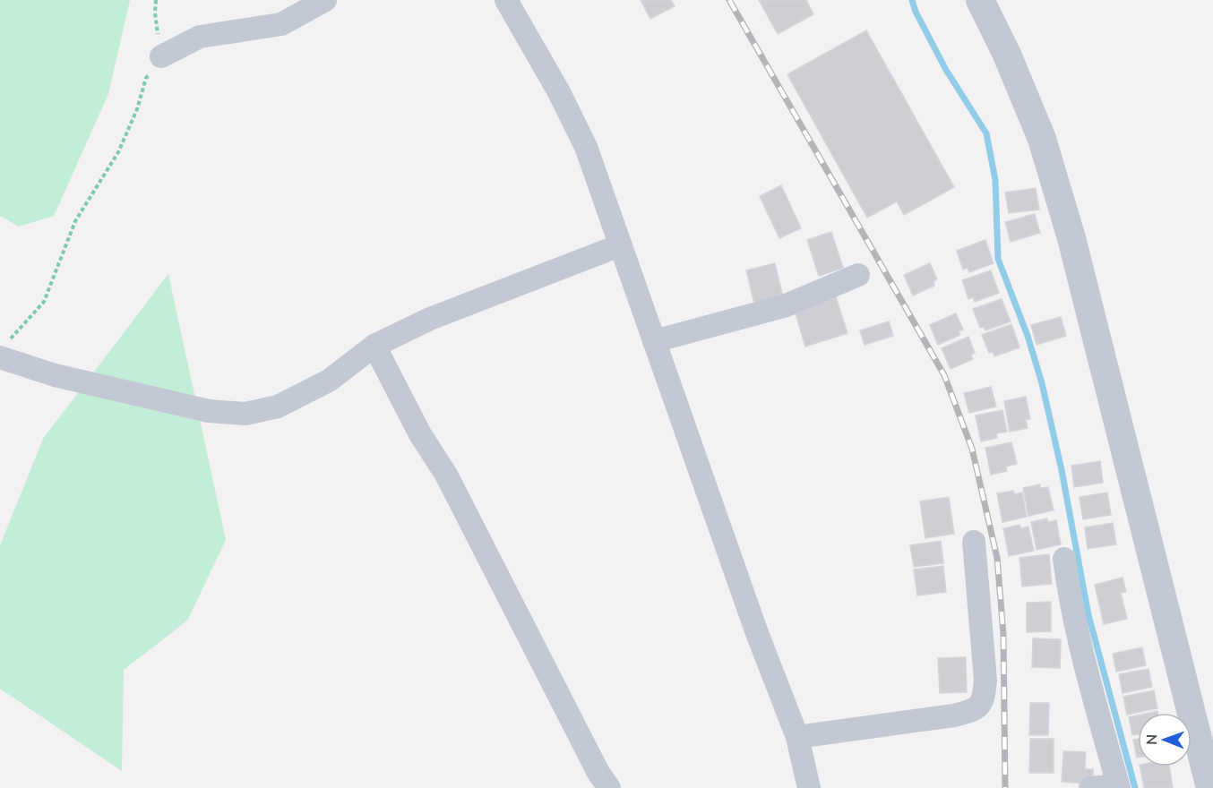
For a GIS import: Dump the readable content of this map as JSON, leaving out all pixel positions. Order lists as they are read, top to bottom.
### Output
{
  "north": "left"
}
